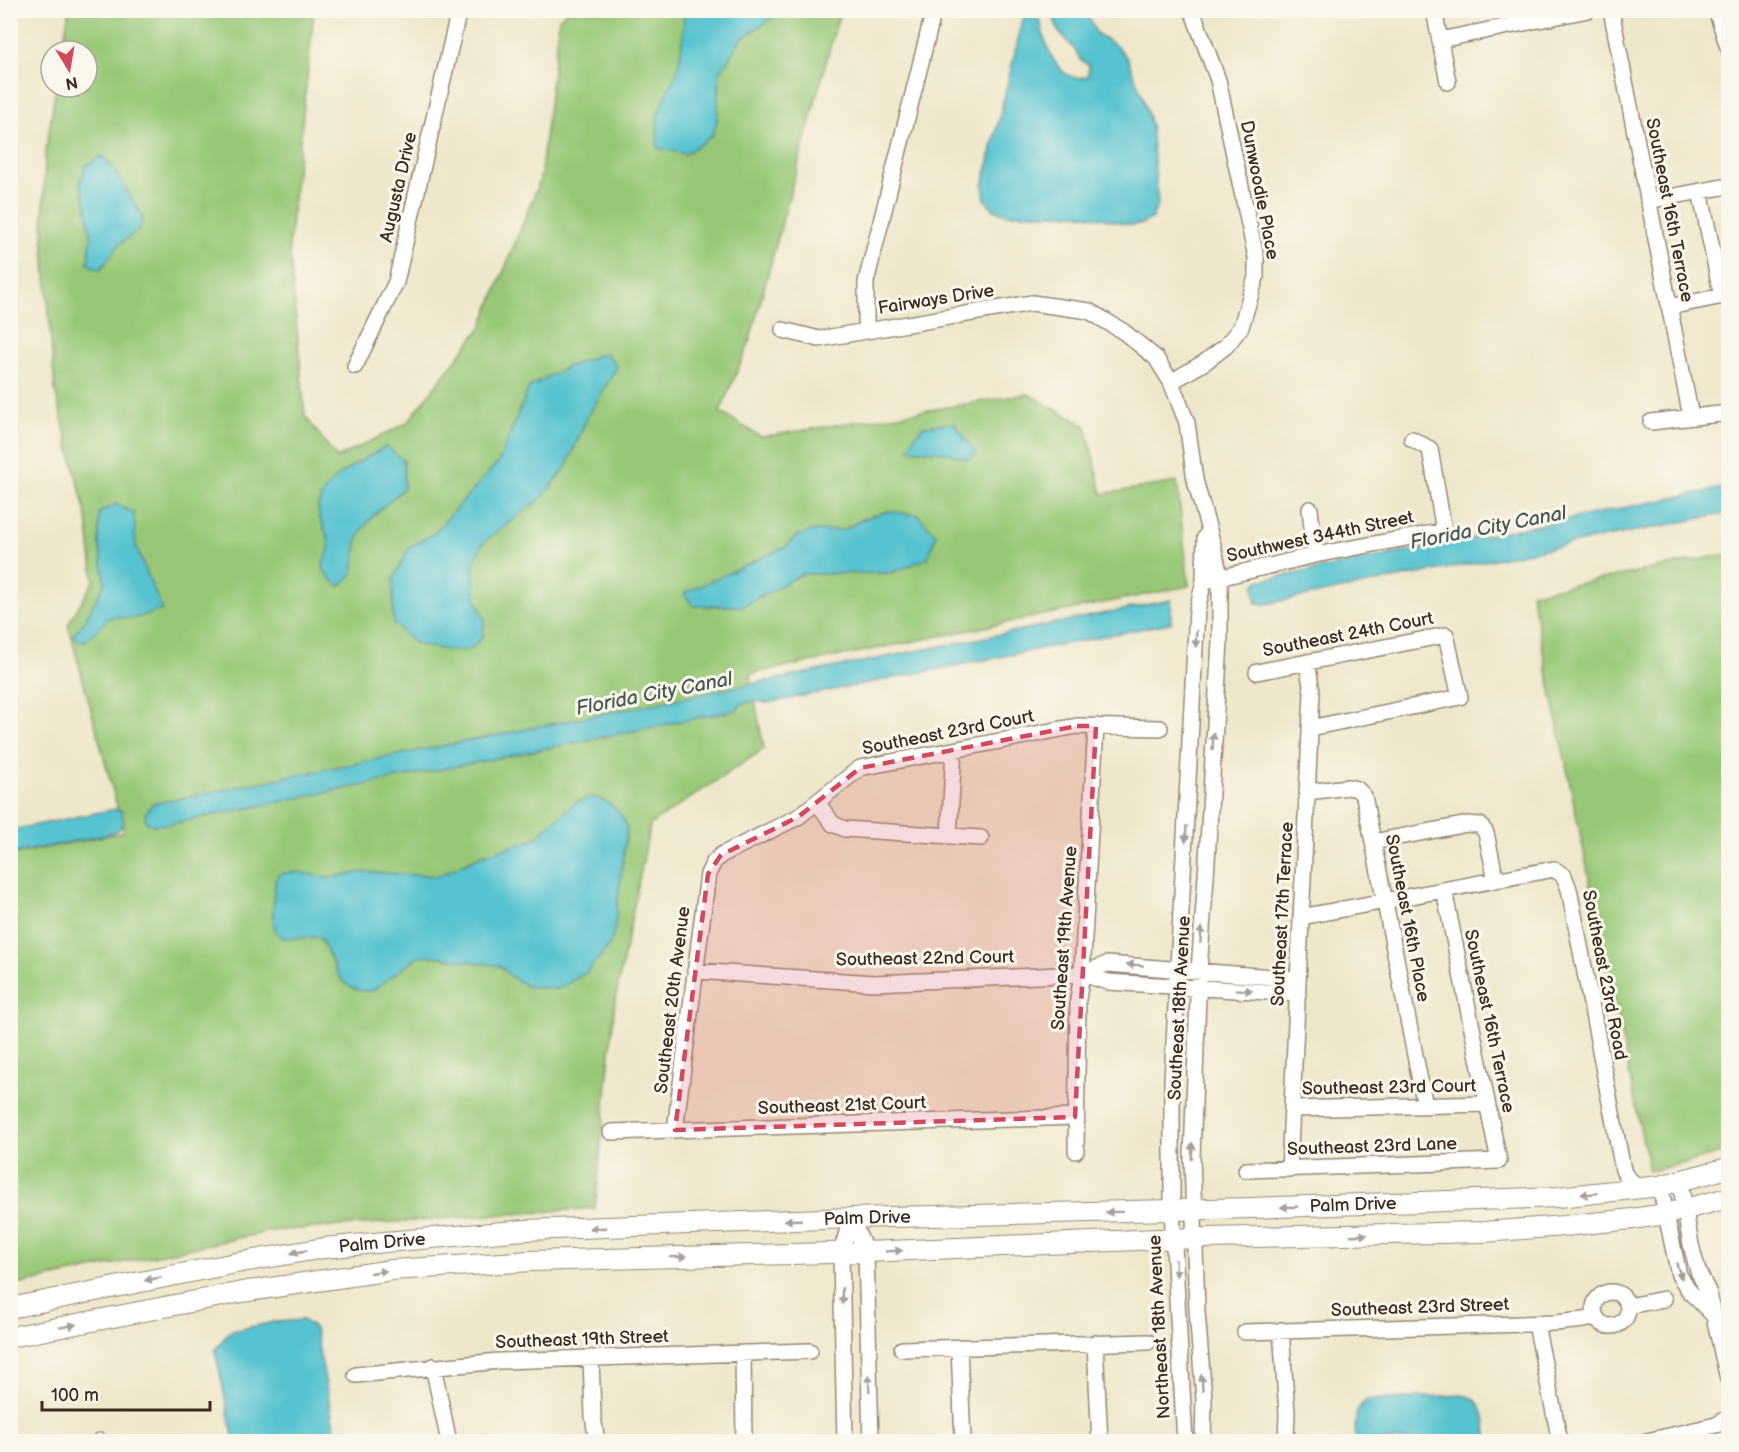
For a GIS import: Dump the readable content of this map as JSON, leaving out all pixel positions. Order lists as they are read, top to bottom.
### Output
{
  "streets": {
    "main road": ["Palm Drive"],
    "street": [
      "Augusta Drive",
      "Dunwoodie Place",
      "Southeast 16th Terrace",
      "Fairways Drive",
      "Southwest 344th Street",
      "Southeast 24th Court",
      "Southeast 23rd Court",
      "Southeast 17th Terrace",
      "Southeast 16th Place",
      "Southeast 19th Avenue",
      "Southeast 22nd Court",
      "Southeast 23rd Road",
      "Southeast 20th Avenue",
      "Southeast 18th Avenue",
      "Southeast 21st Court",
      "Southeast 23rd Lane",
      "Southeast 23rd Street",
      "Northeast 18th Avenue",
      "Southeast 19th Street"
    ]
  },
  "crossings": [
    ["Dunwoodie Place", "Fairways Drive"],
    ["Southeast 16th Terrace", "Southeast 23rd Court"],
    ["Southeast 16th Terrace", "Southeast 23rd Road"],
    ["Southeast 16th Terrace", "Southeast 23rd Lane"],
    ["Fairways Drive", "Southwest 344th Street"],
    ["Fairways Drive", "Southeast 18th Avenue"],
    ["Southwest 344th Street", "Southeast 18th Avenue"],
    ["Southeast 24th Court", "Southeast 17th Terrace"],
    ["Southeast 23rd Court", "Southeast 17th Terrace"],
    ["Southeast 23rd Court", "Southeast 16th Place"],
    ["Southeast 23rd Court", "Southeast 19th Avenue"],
    ["Southeast 23rd Court", "Southeast 20th Avenue"],
    ["Southeast 17th Terrace", "Southeast 16th Place"],
    ["Southeast 17th Terrace", "Southeast 22nd Court"],
    ["Southeast 17th Terrace", "Southeast 23rd Road"],
    ["Southeast 17th Terrace", "Southeast 23rd Lane"],
    ["Southeast 16th Place", "Southeast 23rd Road"],
    ["Southeast 19th Avenue", "Southeast 22nd Court"],
    ["Southeast 19th Avenue", "Southeast 21st Court"],
    ["Southeast 22nd Court", "Southeast 20th Avenue"],
    ["Southeast 22nd Court", "Southeast 18th Avenue"],
    ["Southeast 20th Avenue", "Southeast 21st Court"],
    ["Southeast 18th Avenue", "Palm Drive"],
    ["Southeast 18th Avenue", "Northeast 18th Avenue"],
    ["Palm Drive", "Northeast 18th Avenue"]
  ],
  "water": ["Florida City Canal"],
  "scale_bar": "100 m",
  "north": "bottom"
}
